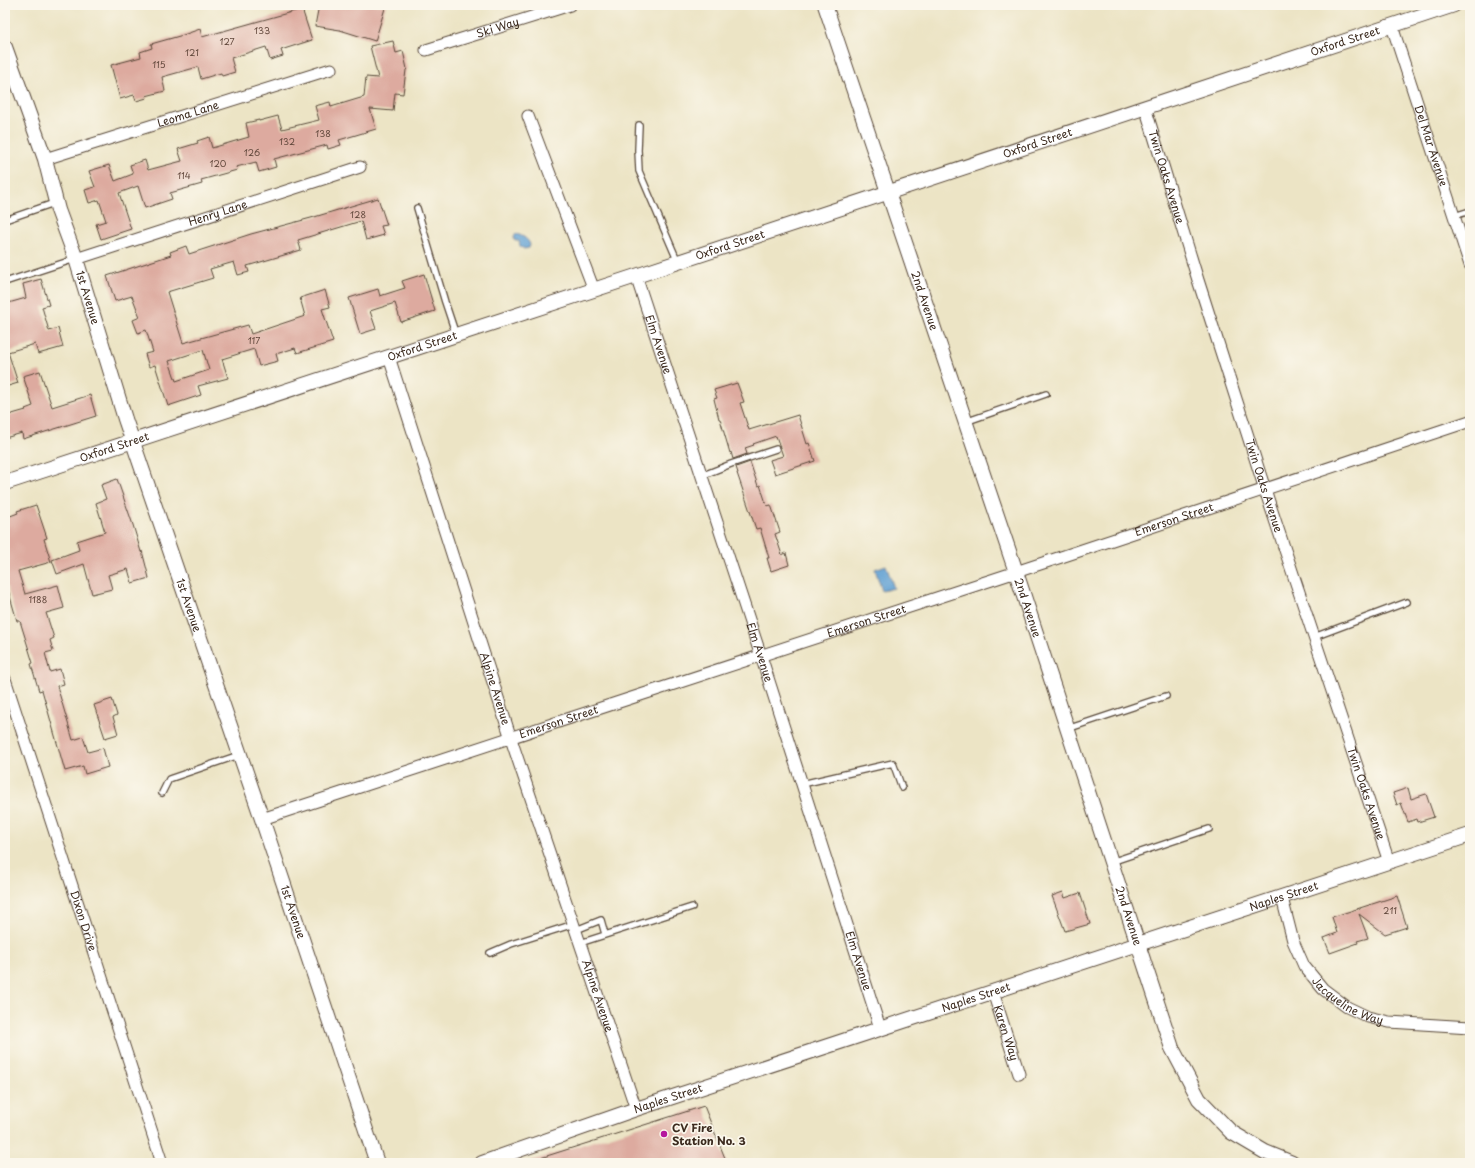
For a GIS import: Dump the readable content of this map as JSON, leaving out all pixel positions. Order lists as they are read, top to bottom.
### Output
{
  "streets": {
    "street": [
      "Ski Way",
      "Oxford Street",
      "Leoma Lane",
      "Del Mar Avenue",
      "Twin Oaks Avenue",
      "Henry Lane",
      "1st Avenue",
      "2nd Avenue",
      "Elm Avenue",
      "Emerson Street",
      "Alpine Avenue",
      "Naples Street",
      "Dixon Drive",
      "Jacqueline Way",
      "Karen Way"
    ]
  },
  "crossings": [
    ["Oxford Street", "Del Mar Avenue"],
    ["Oxford Street", "Twin Oaks Avenue"],
    ["Oxford Street", "1st Avenue"],
    ["Oxford Street", "2nd Avenue"],
    ["Oxford Street", "Elm Avenue"],
    ["Oxford Street", "Alpine Avenue"],
    ["Leoma Lane", "1st Avenue"],
    ["Twin Oaks Avenue", "Emerson Street"],
    ["Twin Oaks Avenue", "Naples Street"],
    ["Henry Lane", "1st Avenue"],
    ["1st Avenue", "Emerson Street"],
    ["2nd Avenue", "Emerson Street"],
    ["2nd Avenue", "Naples Street"],
    ["Elm Avenue", "Emerson Street"],
    ["Elm Avenue", "Naples Street"],
    ["Emerson Street", "Alpine Avenue"],
    ["Alpine Avenue", "Naples Street"],
    ["Naples Street", "Jacqueline Way"],
    ["Naples Street", "Karen Way"]
  ],
  "places": ["CV Fire Station No. 3"],
  "house_numbers": [
    "133",
    "127",
    "121",
    "115",
    "138",
    "132",
    "126",
    "120",
    "114",
    "128",
    "117",
    "1188",
    "211"
  ]
}
